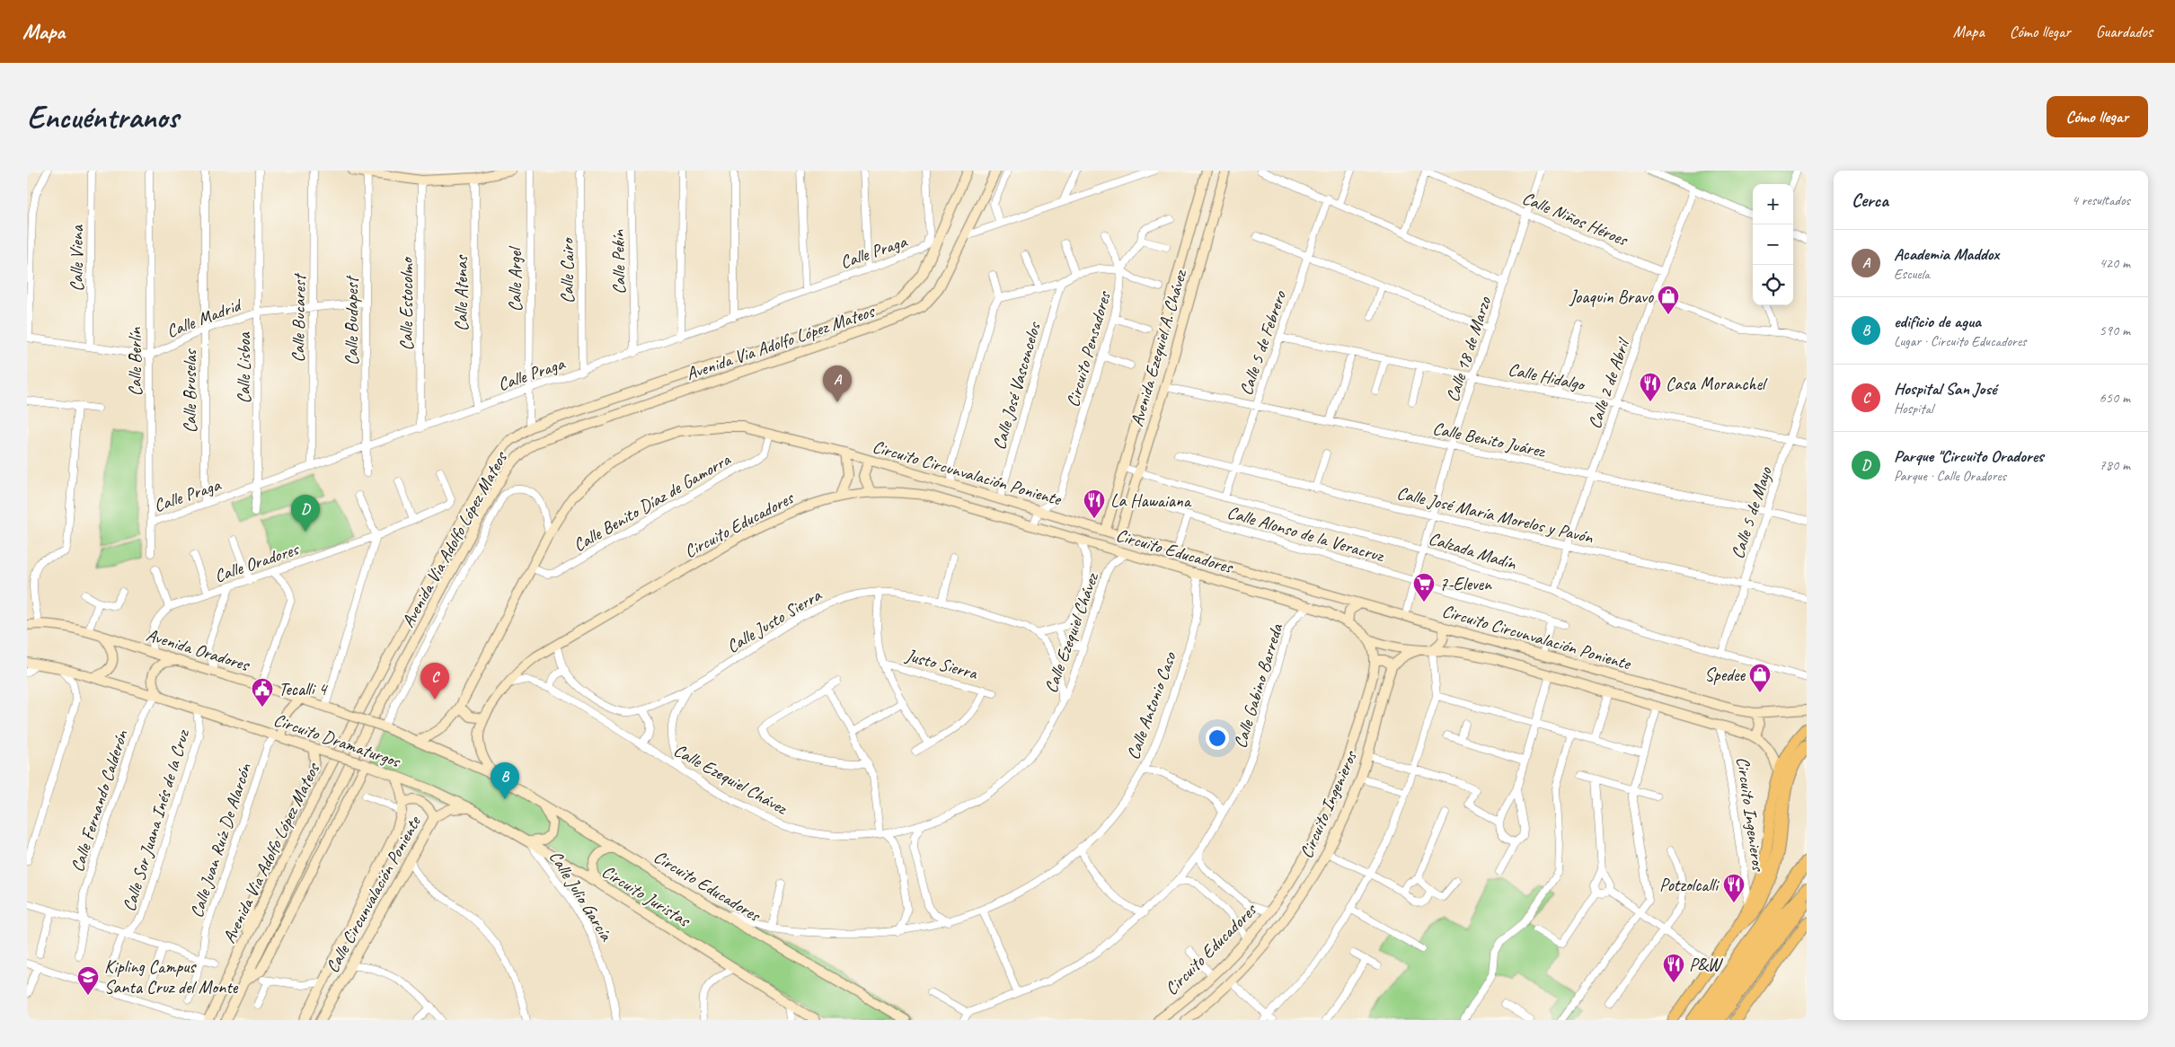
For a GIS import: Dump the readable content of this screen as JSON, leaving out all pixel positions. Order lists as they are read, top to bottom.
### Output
{
  "streets": {
    "main road": [
      "Avenida Via Adolfo López Mateos",
      "Avenida Ezequiel A. Chávez",
      "Circuito Circunvalación Poniente",
      "Circuito Educadores",
      "Avenida Oradores",
      "Circuito Dramaturgos",
      "Circuito Ingenieros",
      "Calle Circunvalación Poniente",
      "Circuito Juristas"
    ],
    "street": [
      "Calle Niños Héroes",
      "Calle Praga",
      "Calle Viena",
      "Calle Pekín",
      "Calle Cairo",
      "Calle Argel",
      "Calle Atenas",
      "Calle Estocolmo",
      "Calle Madrid",
      "Calle Bucarest",
      "Calle Budapest",
      "Calle 5 de Febrero",
      "Circuito Pensadores",
      "Calle 18 de Marzo",
      "Calle Berlín",
      "Calle Lisboa",
      "Calle Hidalgo",
      "Calle 2 de Abril",
      "Calle José Vasconcelos",
      "Calle Bruselas",
      "Calle Benito Juárez",
      "Calle Benito Díaz de Gamorra",
      "Calle 5 de Mayo",
      "Calle José María Morelos y Pavón",
      "Calle Alonso de la Veracruz",
      "Calzada Madín",
      "Calle Oradores",
      "Calle Justo Sierra",
      "Calle Ezequiel Chávez",
      "Justo Sierra",
      "Calle Gabino Barreda",
      "Calle Antonio Caso",
      "Calle Fernando Calderón",
      "Calle Sor Juana Inés de la Cruz",
      "Calle Juan Ruíz De Alarcón",
      "Calle Julio García"
    ]
  },
  "crossings": [
    ["Calle Niños Héroes", "Calle 18 de Marzo"],
    ["Calle Niños Héroes", "Calle 2 de Abril"],
    ["Calle Praga", "Calle Pekín"],
    ["Calle Praga", "Calle Cairo"],
    ["Calle Praga", "Calle Argel"],
    ["Calle Praga", "Calle Atenas"],
    ["Calle Praga", "Calle Estocolmo"],
    ["Calle Praga", "Calle Bucarest"],
    ["Calle Praga", "Calle Budapest"],
    ["Calle Praga", "Avenida Via Adolfo López Mateos"],
    ["Calle Praga", "Calle Berlín"],
    ["Calle Praga", "Calle Lisboa"],
    ["Calle Praga", "Calle Bruselas"],
    ["Calle Viena", "Calle Madrid"],
    ["Calle Argel", "Avenida Via Adolfo López Mateos"],
    ["Calle Madrid", "Calle Bucarest"],
    ["Calle Madrid", "Calle Budapest"],
    ["Calle Madrid", "Calle Berlín"],
    ["Calle Madrid", "Calle Lisboa"],
    ["Calle Madrid", "Calle Bruselas"],
    ["Calle 5 de Febrero", "Calle Hidalgo"],
    ["Calle 5 de Febrero", "Calle Benito Juárez"],
    ["Calle 5 de Febrero", "Calle José María Morelos y Pavón"],
    ["Calle 5 de Febrero", "Calzada Madín"],
    ["Avenida Ezequiel A. Chávez", "Calle Benito Juárez"],
    ["Avenida Ezequiel A. Chávez", "Circuito Circunvalación Poniente"],
    ["Avenida Ezequiel A. Chávez", "Calzada Madín"],
    ["Circuito Pensadores", "Calle José Vasconcelos"],
    ["Circuito Pensadores", "Circuito Circunvalación Poniente"],
    ["Calle 18 de Marzo", "Calle Hidalgo"],
    ["Calle 18 de Marzo", "Calle Benito Juárez"],
    ["Calle 18 de Marzo", "Circuito Circunvalación Poniente"],
    ["Calle 18 de Marzo", "Calle José María Morelos y Pavón"],
    ["Calle 18 de Marzo", "Calle Alonso de la Veracruz"],
    ["Calle 18 de Marzo", "Calzada Madín"],
    ["Calle Hidalgo", "Calle 2 de Abril"],
    ["Calle Hidalgo", "Calle 5 de Mayo"],
    ["Calle 2 de Abril", "Calle Benito Juárez"],
    ["Calle 2 de Abril", "Calle José María Morelos y Pavón"],
    ["Calle 2 de Abril", "Calzada Madín"],
    ["Calle José Vasconcelos", "Circuito Circunvalación Poniente"],
    ["Calle Benito Juárez", "Calle 5 de Mayo"],
    ["Circuito Circunvalación Poniente", "Calle Benito Díaz de Gamorra"],
    ["Circuito Circunvalación Poniente", "Circuito Educadores"],
    ["Calle 5 de Mayo", "Calle José María Morelos y Pavón"],
    ["Calle 5 de Mayo", "Calzada Madín"],
    ["Circuito Educadores", "Calle Justo Sierra"],
    ["Circuito Educadores", "Calle Ezequiel Chávez"],
    ["Circuito Educadores", "Avenida Oradores"],
    ["Circuito Educadores", "Calle Gabino Barreda"],
    ["Circuito Educadores", "Calle Antonio Caso"],
    ["Circuito Educadores", "Circuito Ingenieros"],
    ["Calle Oradores", "Avenida Oradores"],
    ["Calle Justo Sierra", "Calle Ezequiel Chávez"],
    ["Calle Justo Sierra", "Justo Sierra"],
    ["Circuito Dramaturgos", "Calle Fernando Calderón"],
    ["Circuito Dramaturgos", "Calle Sor Juana Inés de la Cruz"],
    ["Circuito Dramaturgos", "Calle Juan Ruíz De Alarcón"],
    ["Circuito Dramaturgos", "Calle Circunvalación Poniente"],
    ["Circuito Dramaturgos", "Circuito Juristas"],
    ["Calle Circunvalación Poniente", "Circuito Juristas"],
    ["Calle Julio García", "Circuito Juristas"]
  ],
  "places": {
    "shop": ["Joaquin Bravo", "Spedee"],
    "restaurant": [
      "Casa Moranchel",
      "La Hawaiana",
      "Potzolcalli",
      "P&W"
    ],
    "supermarket": ["7-Eleven"],
    "public building": ["Tecalli 4"],
    "school or university": ["Kipling Campus Santa Cruz del Monte"]
  },
  "page": {
    "header": "Mapa",
    "nav": ["Mapa", "Cómo llegar", "Guardados"],
    "buttons": "Cómo llegar",
    "title": "Encuéntranos",
    "heading": ["Cerca", "4 resultados"],
    "map_buttons": ["+", "−"],
    "list": [
      {
        "mark": "A",
        "name": "Academia Maddox",
        "note": "Escuela",
        "value": "420 m"
      },
      {
        "mark": "B",
        "name": "edificio de agua",
        "note": "Lugar · Circuito Educadores",
        "value": "590 m"
      },
      {
        "mark": "C",
        "name": "Hospital San José",
        "note": "Hospital",
        "value": "650 m"
      },
      {
        "mark": "D",
        "name": "Parque \"Circuito Oradores",
        "note": "Parque · Calle Oradores",
        "value": "780 m"
      }
    ],
    "pins": [
      "A",
      "D",
      "C",
      "B"
    ]
  }
}
